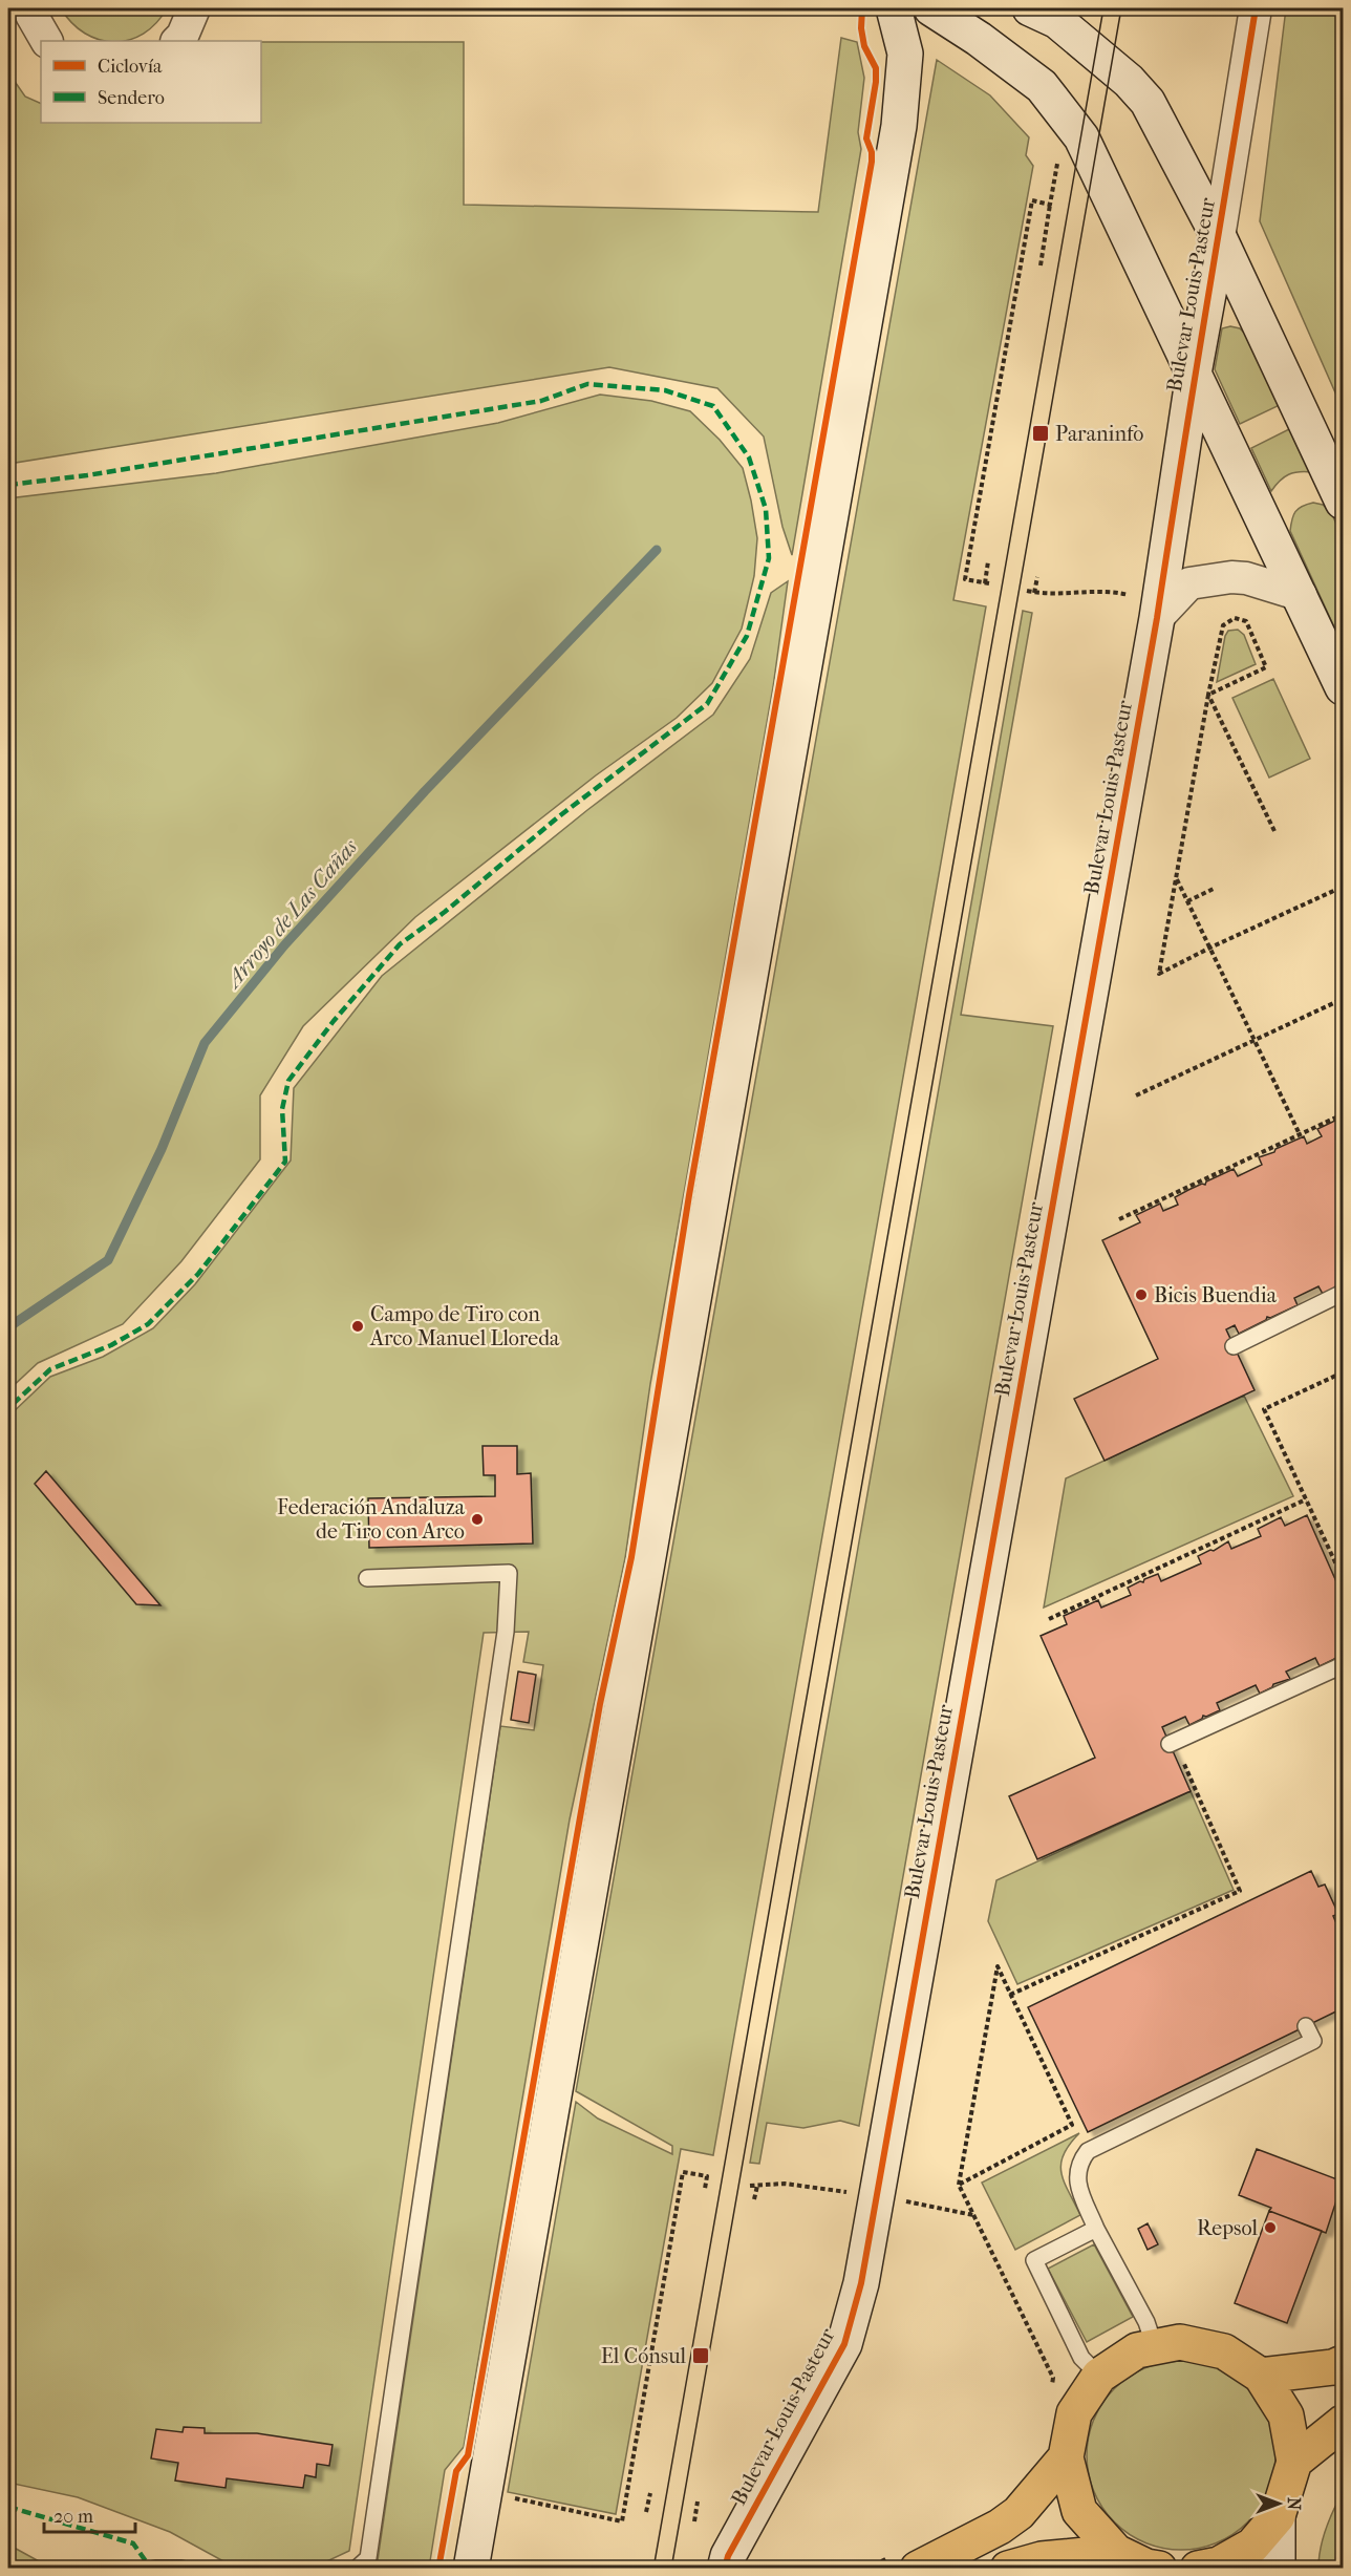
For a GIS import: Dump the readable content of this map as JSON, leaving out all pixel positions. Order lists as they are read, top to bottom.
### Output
{
  "streets": {
    "street": ["Bulevar Louis Pasteur"]
  },
  "water": ["Arroyo de Las Cañas"],
  "places": {
    "transit": ["Paraninfo", "El Cónsul"],
    "other": [
      "Bicis Buendia",
      "Campo de Tiro con Arco Manuel Lloreda",
      "Federación Andaluza de Tiro con Arco",
      "Repsol"
    ]
  },
  "legend": ["Ciclovía", "Sendero"],
  "scale_bar": "20 m",
  "north": "right"
}
